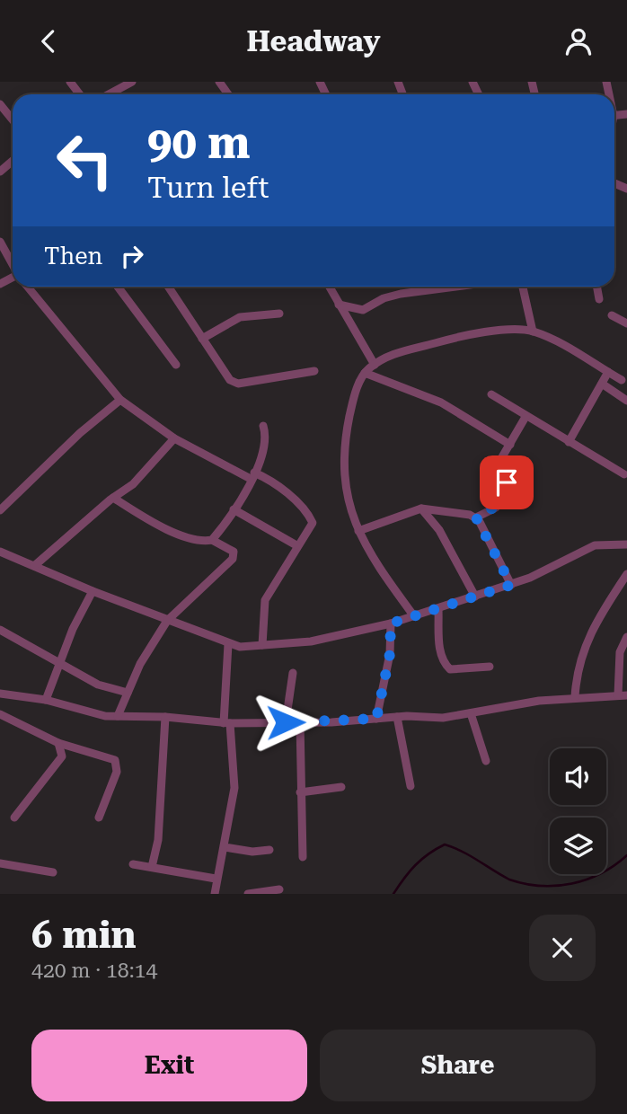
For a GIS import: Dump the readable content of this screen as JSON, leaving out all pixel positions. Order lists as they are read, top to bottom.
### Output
{
  "page": {
    "header": "Headway",
    "turn": ["90 m", "Turn left"],
    "then": "Then",
    "heading": ["6 min", "420 m · 18:14"],
    "buttons": ["Exit", "Share"]
  }
}
